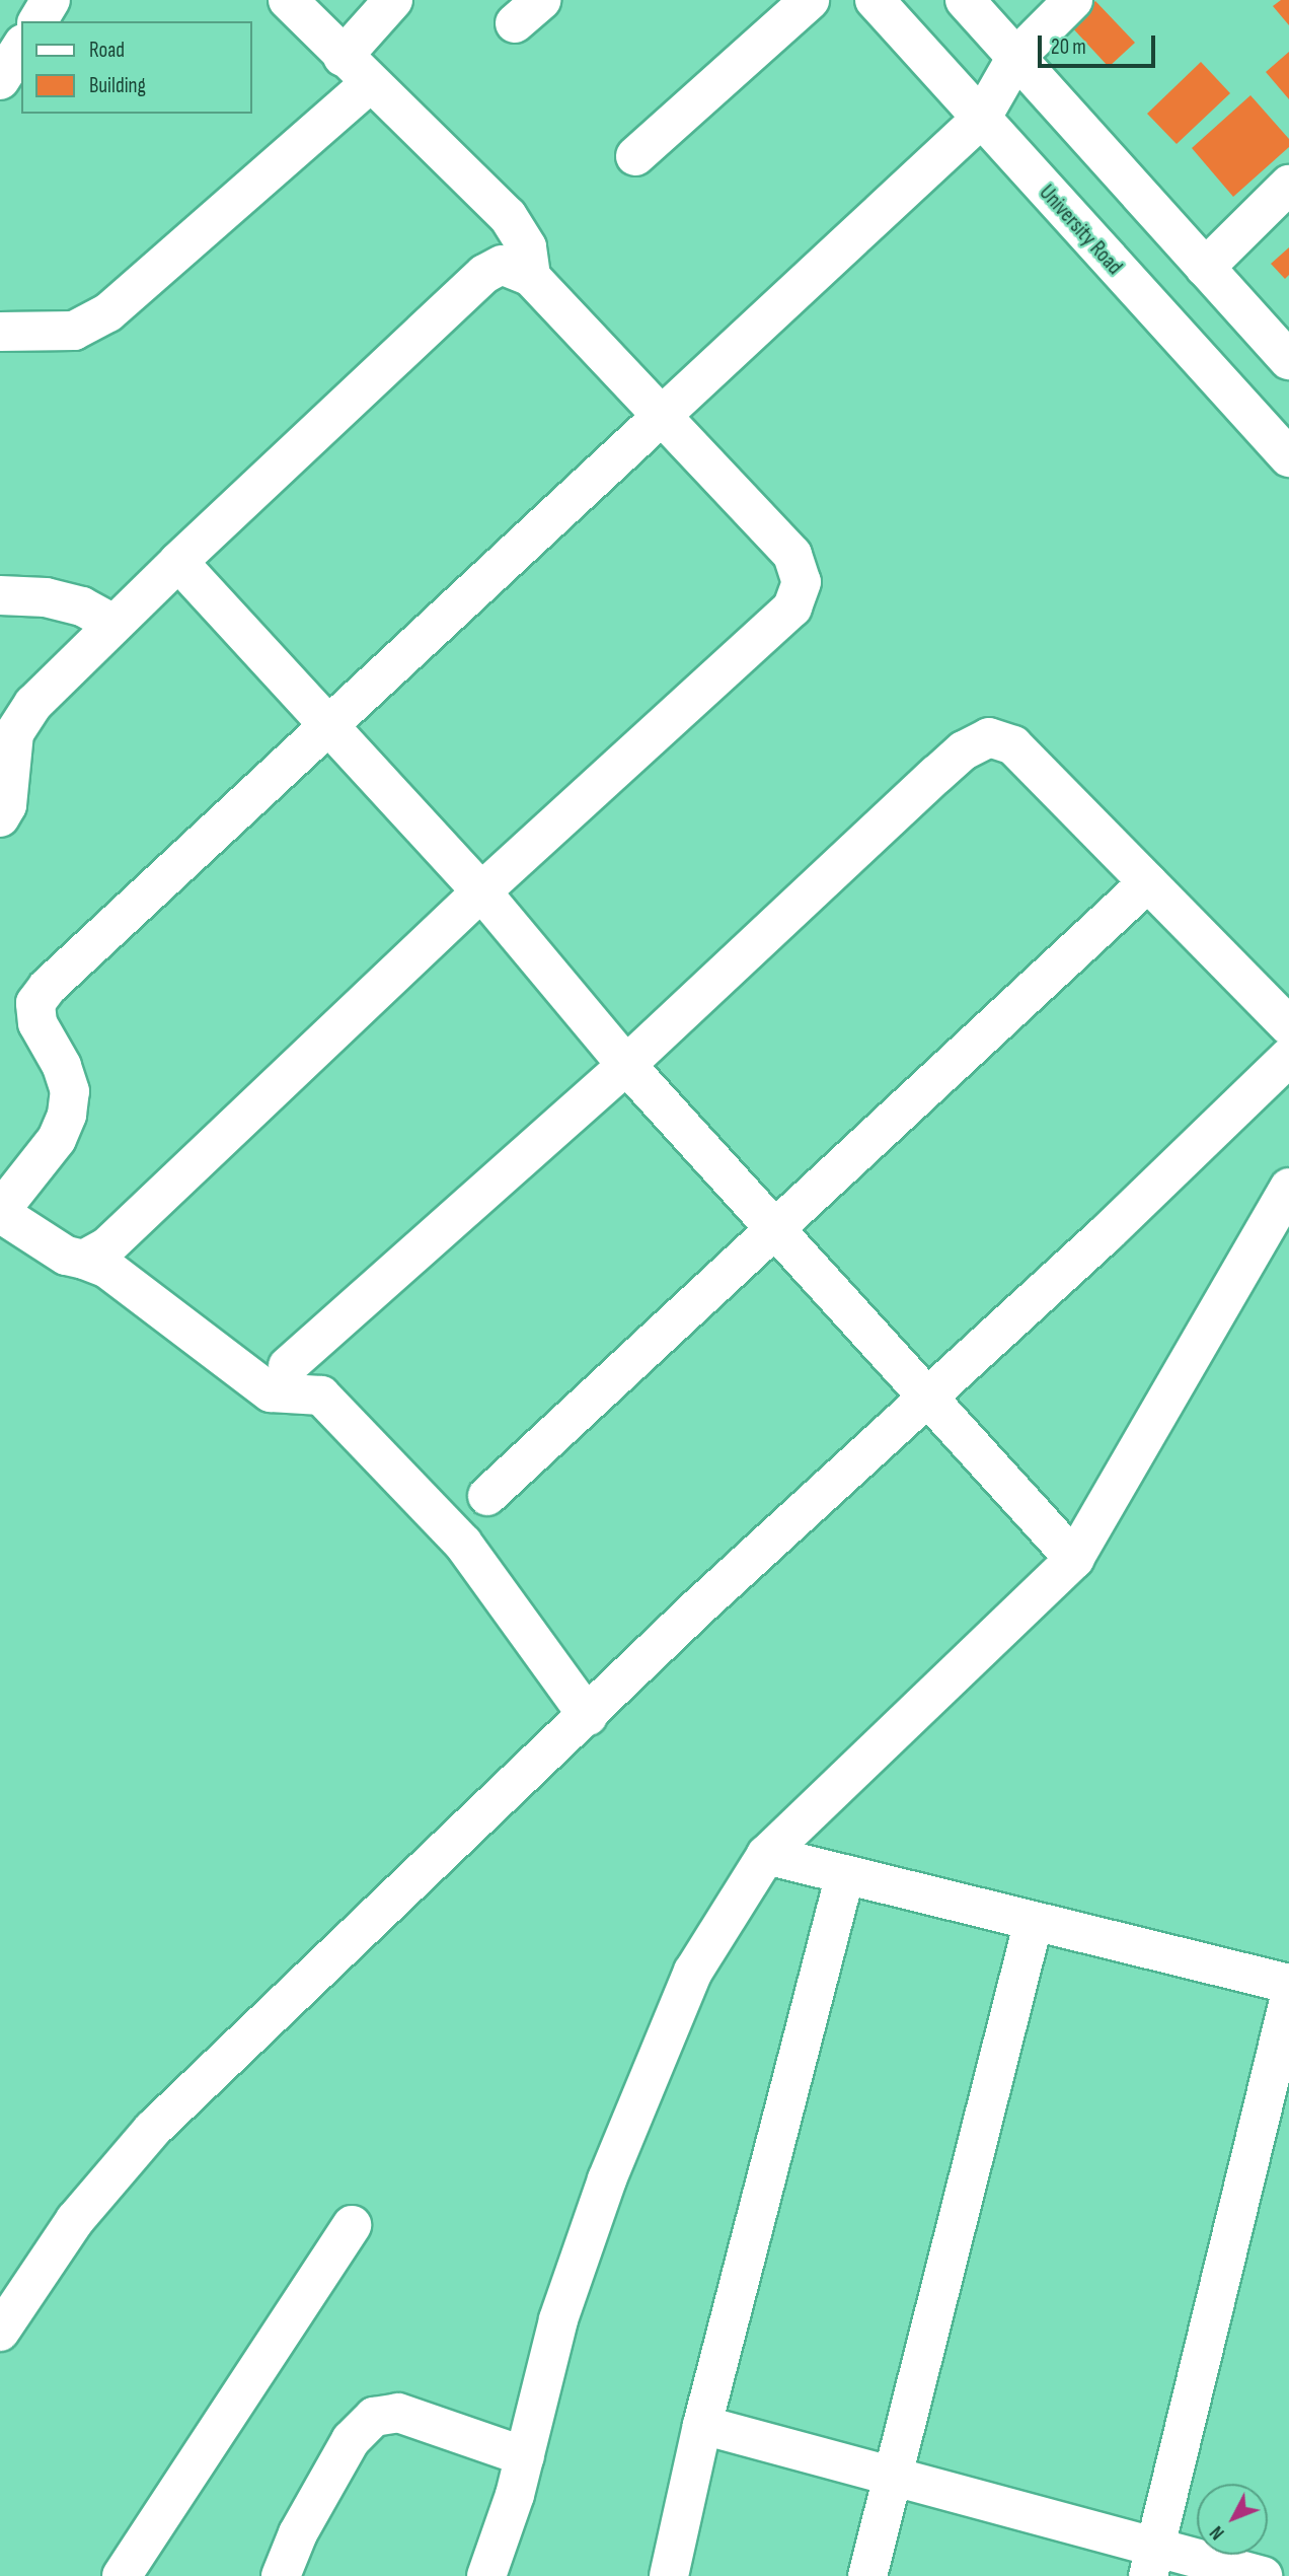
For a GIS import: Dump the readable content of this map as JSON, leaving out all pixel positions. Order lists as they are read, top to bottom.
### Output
{
  "streets": {
    "street": ["University Road"]
  },
  "legend": ["Road", "Building"],
  "scale_bar": "20 m",
  "north": "bottom left"
}
